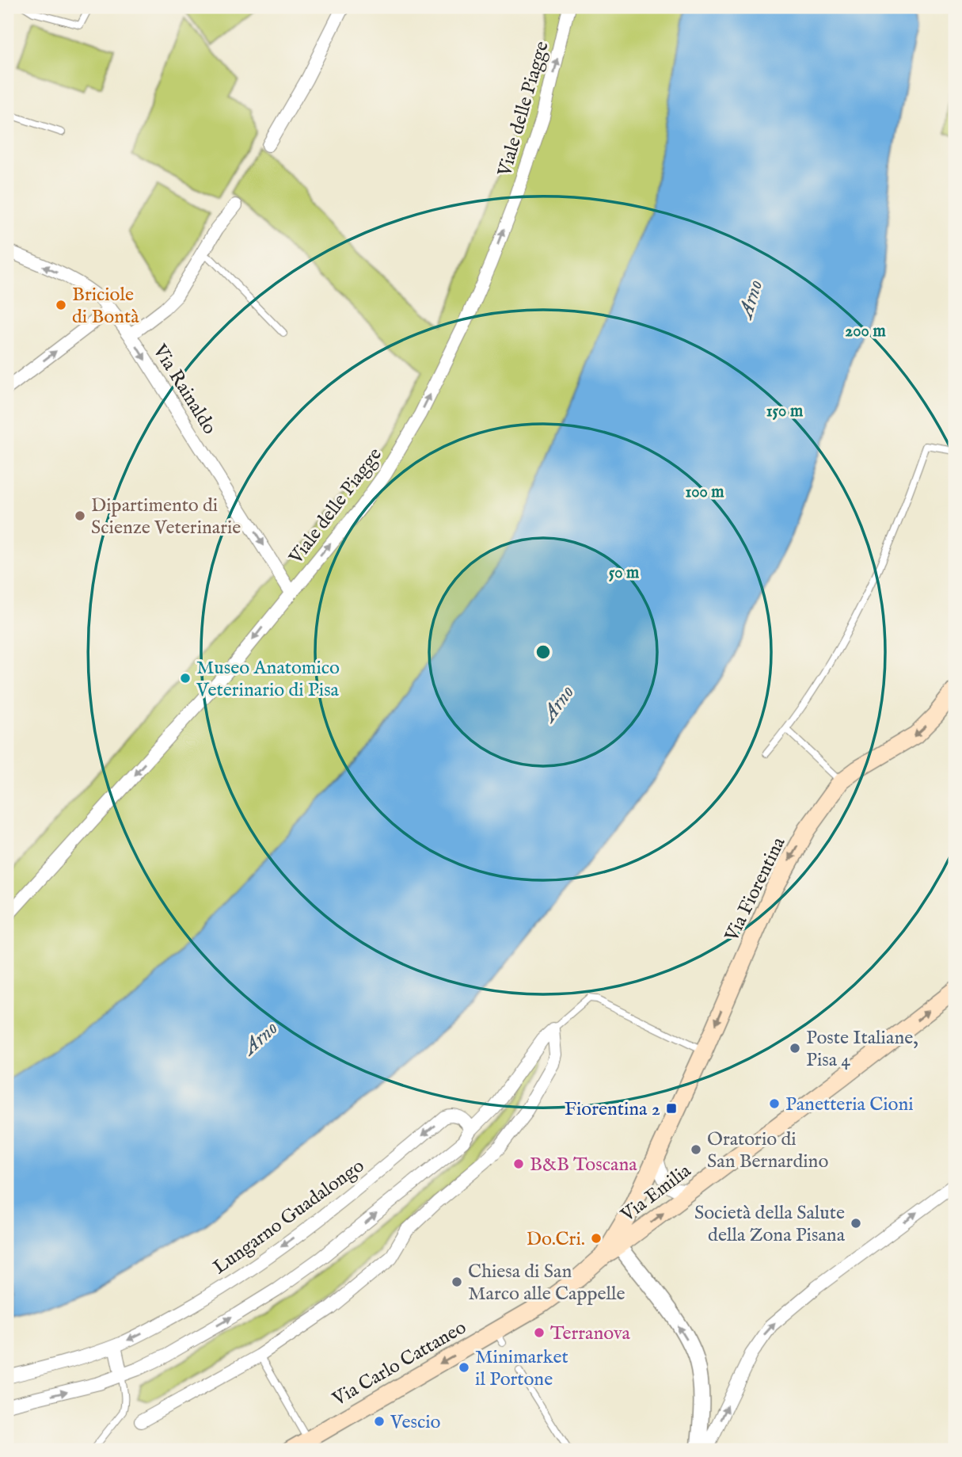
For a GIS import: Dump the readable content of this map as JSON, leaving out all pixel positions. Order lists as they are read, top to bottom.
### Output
{
  "streets": {
    "main road": ["Via Fiorentina", "Via Emilia", "Via Carlo Cattaneo"],
    "street": ["Viale delle Piagge", "Via Rainaldo", "Lungarno Guadalongo"]
  },
  "crossings": [
    ["Viale delle Piagge", "Via Rainaldo"],
    ["Via Fiorentina", "Via Carlo Cattaneo"],
    ["Via Emilia", "Via Carlo Cattaneo"]
  ],
  "one_way": ["Via Fiorentina", "Via Emilia", "Via Carlo Cattaneo"],
  "water": ["Arno"],
  "places": {
    "other": [
      "Briciole di Bontà",
      "Dipartimento di Scienze Veterinarie",
      "Museo Anatomico Veterinario di Pisa",
      "Poste Italiane, Pisa 4",
      "Panetteria Cioni",
      "Oratorio di San Bernardino",
      "B&B Toscana",
      "Società della Salute della Zona Pisana",
      "Do.Cri.",
      "Chiesa di San Marco alle Cappelle",
      "Terranova",
      "Minimarket il Portone",
      "Vescio"
    ],
    "transit": ["Fiorentina 2"]
  },
  "rings": [
    "200 m",
    "150 m",
    "100 m",
    "50 m"
  ]
}
